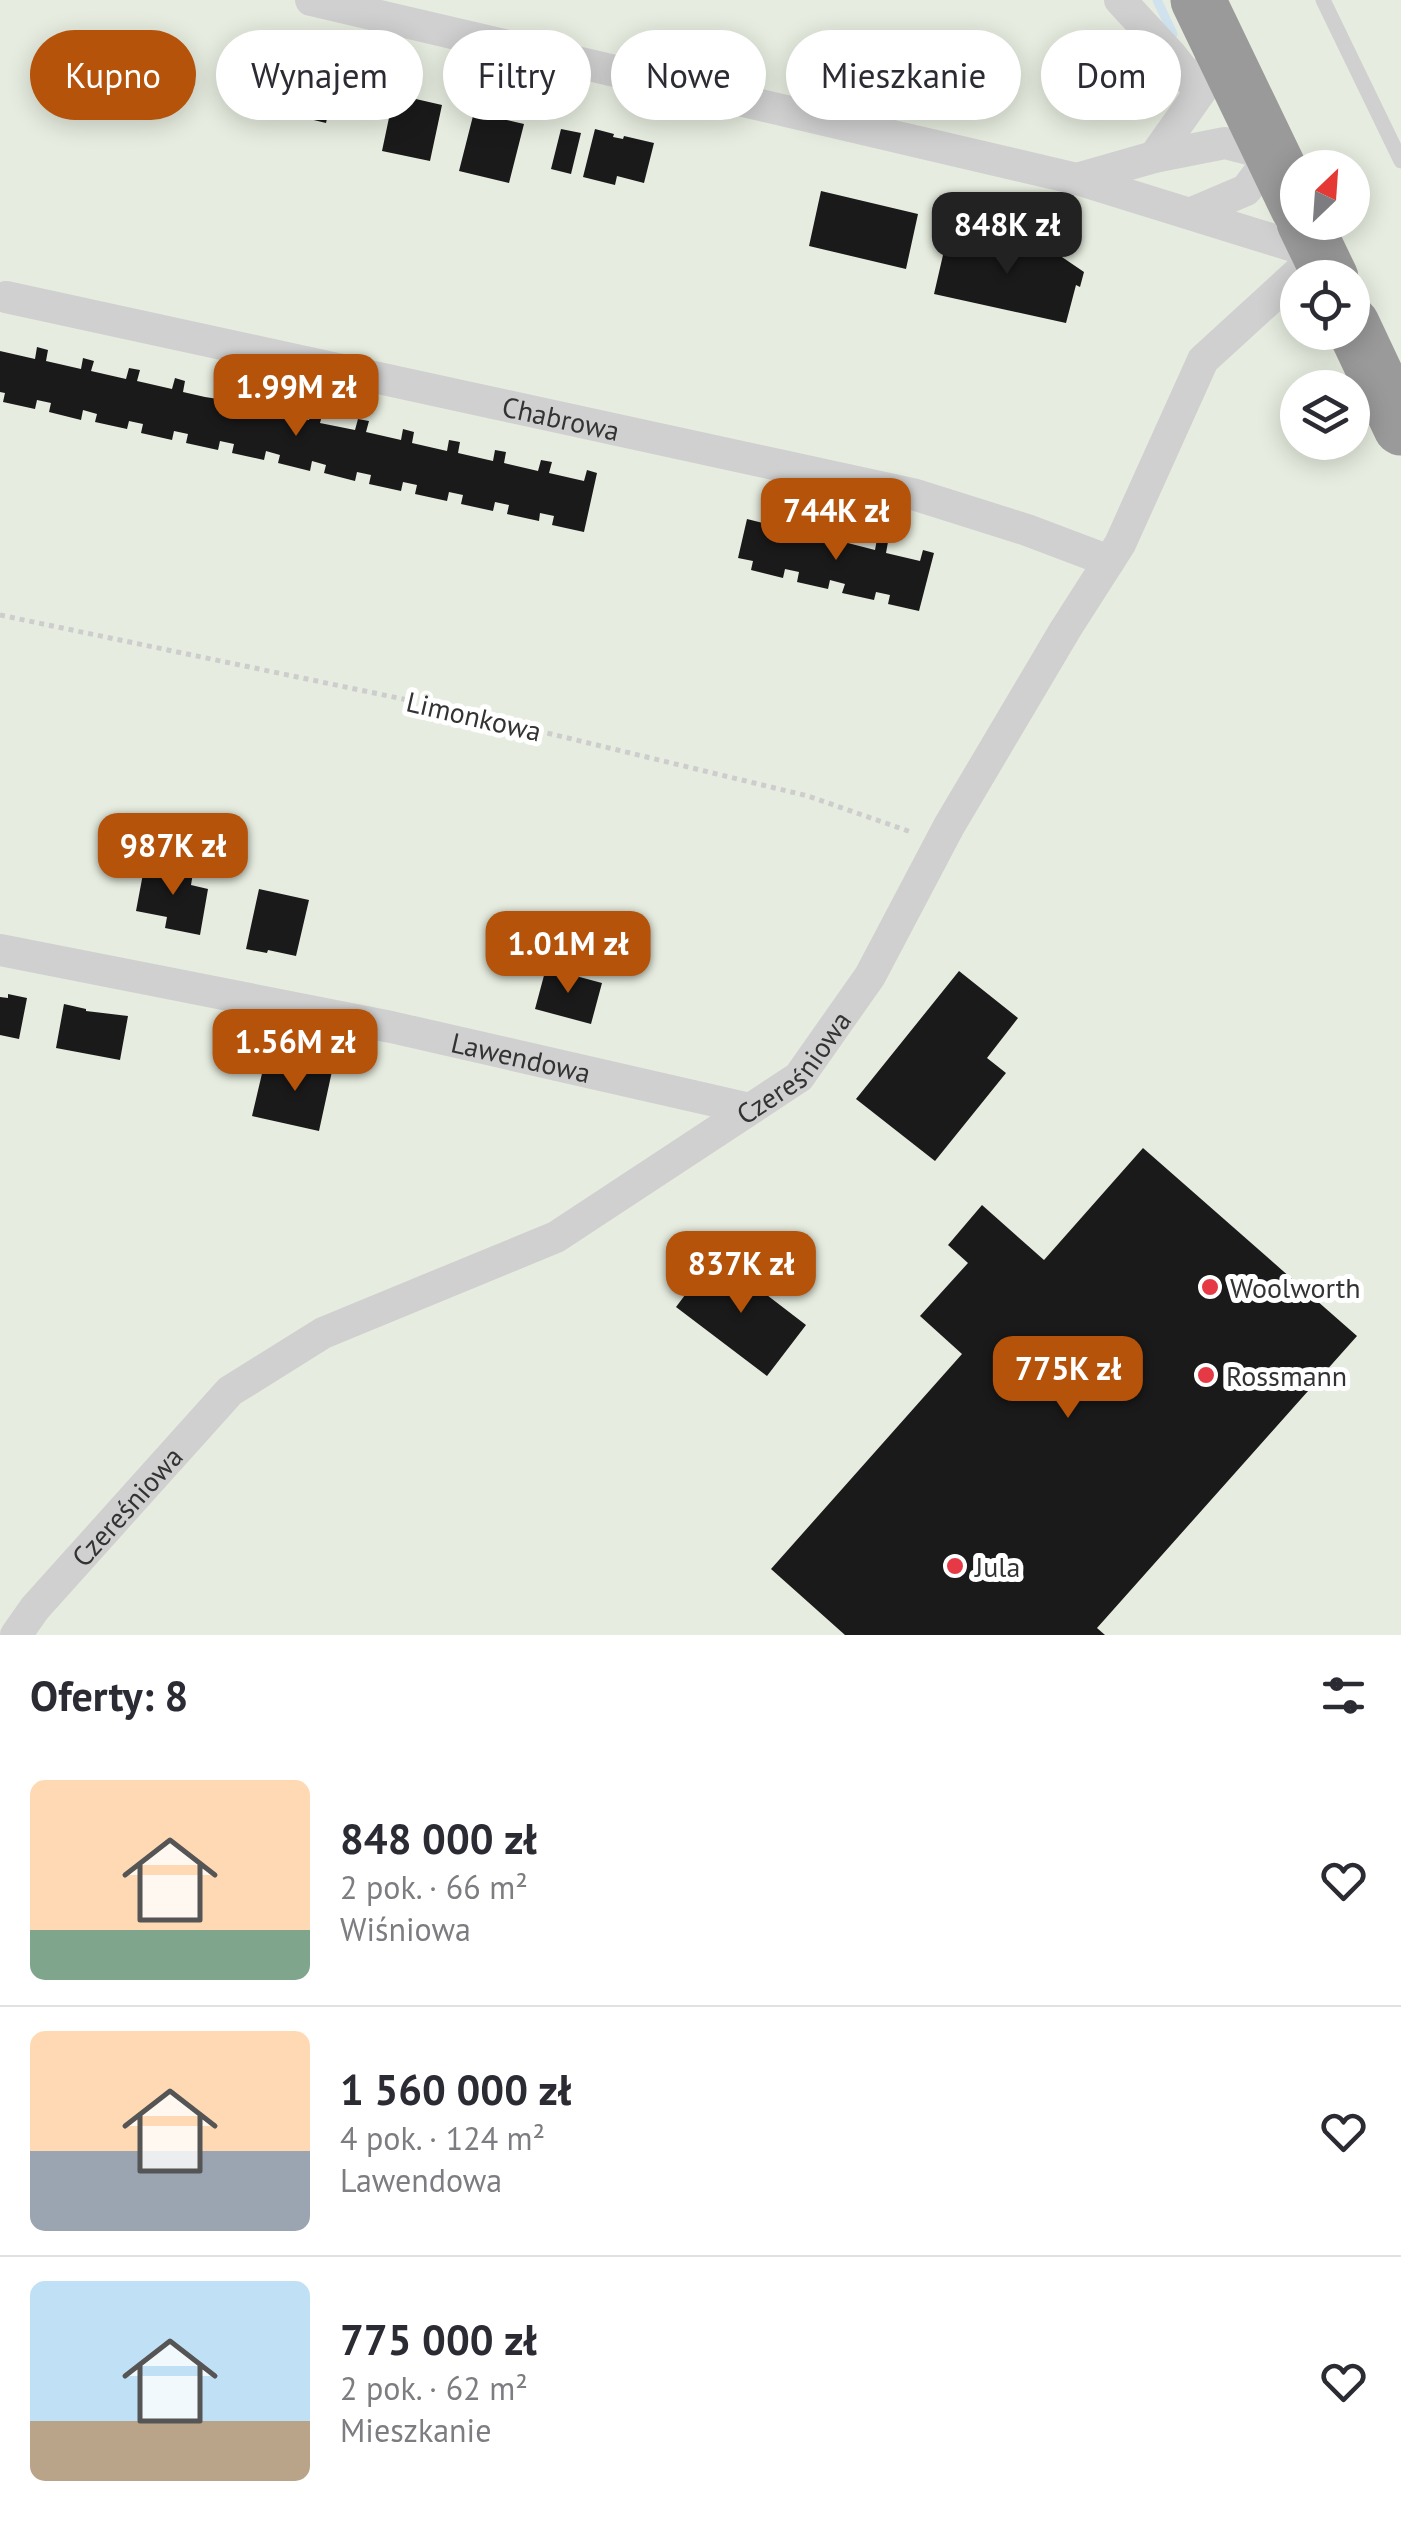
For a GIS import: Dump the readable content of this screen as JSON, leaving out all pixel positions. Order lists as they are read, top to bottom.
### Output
{
  "streets": {
    "street": ["Chabrowa", "Lawendowa", "Czereśniowa"],
    "path": ["Limonkowa"]
  },
  "crossings": [
    ["Chabrowa", "Czereśniowa"],
    ["Limonkowa", "Czereśniowa"],
    ["Lawendowa", "Czereśniowa"]
  ],
  "places": ["Woolworth", "Rossmann", "Jula"],
  "north": "top right",
  "page": {
    "chip": [
      "Kupno",
      "Wynajem",
      "Filtry",
      "Nowe",
      "Mieszkanie",
      "Dom"
    ],
    "price": [
      "848K zł",
      "1.99M zł",
      "744K zł",
      "987K zł",
      "1.01M zł",
      "1.56M zł",
      "837K zł",
      "775K zł"
    ],
    "heading": "Oferty: 8",
    "list": [
      {
        "name": "848 000 zł",
        "note": "2 pok. · 66 m² · Wiśniowa"
      },
      {
        "name": "1 560 000 zł",
        "note": "4 pok. · 124 m² · Lawendowa"
      },
      {
        "name": "775 000 zł",
        "note": "2 pok. · 62 m² · Mieszkanie"
      }
    ]
  }
}
